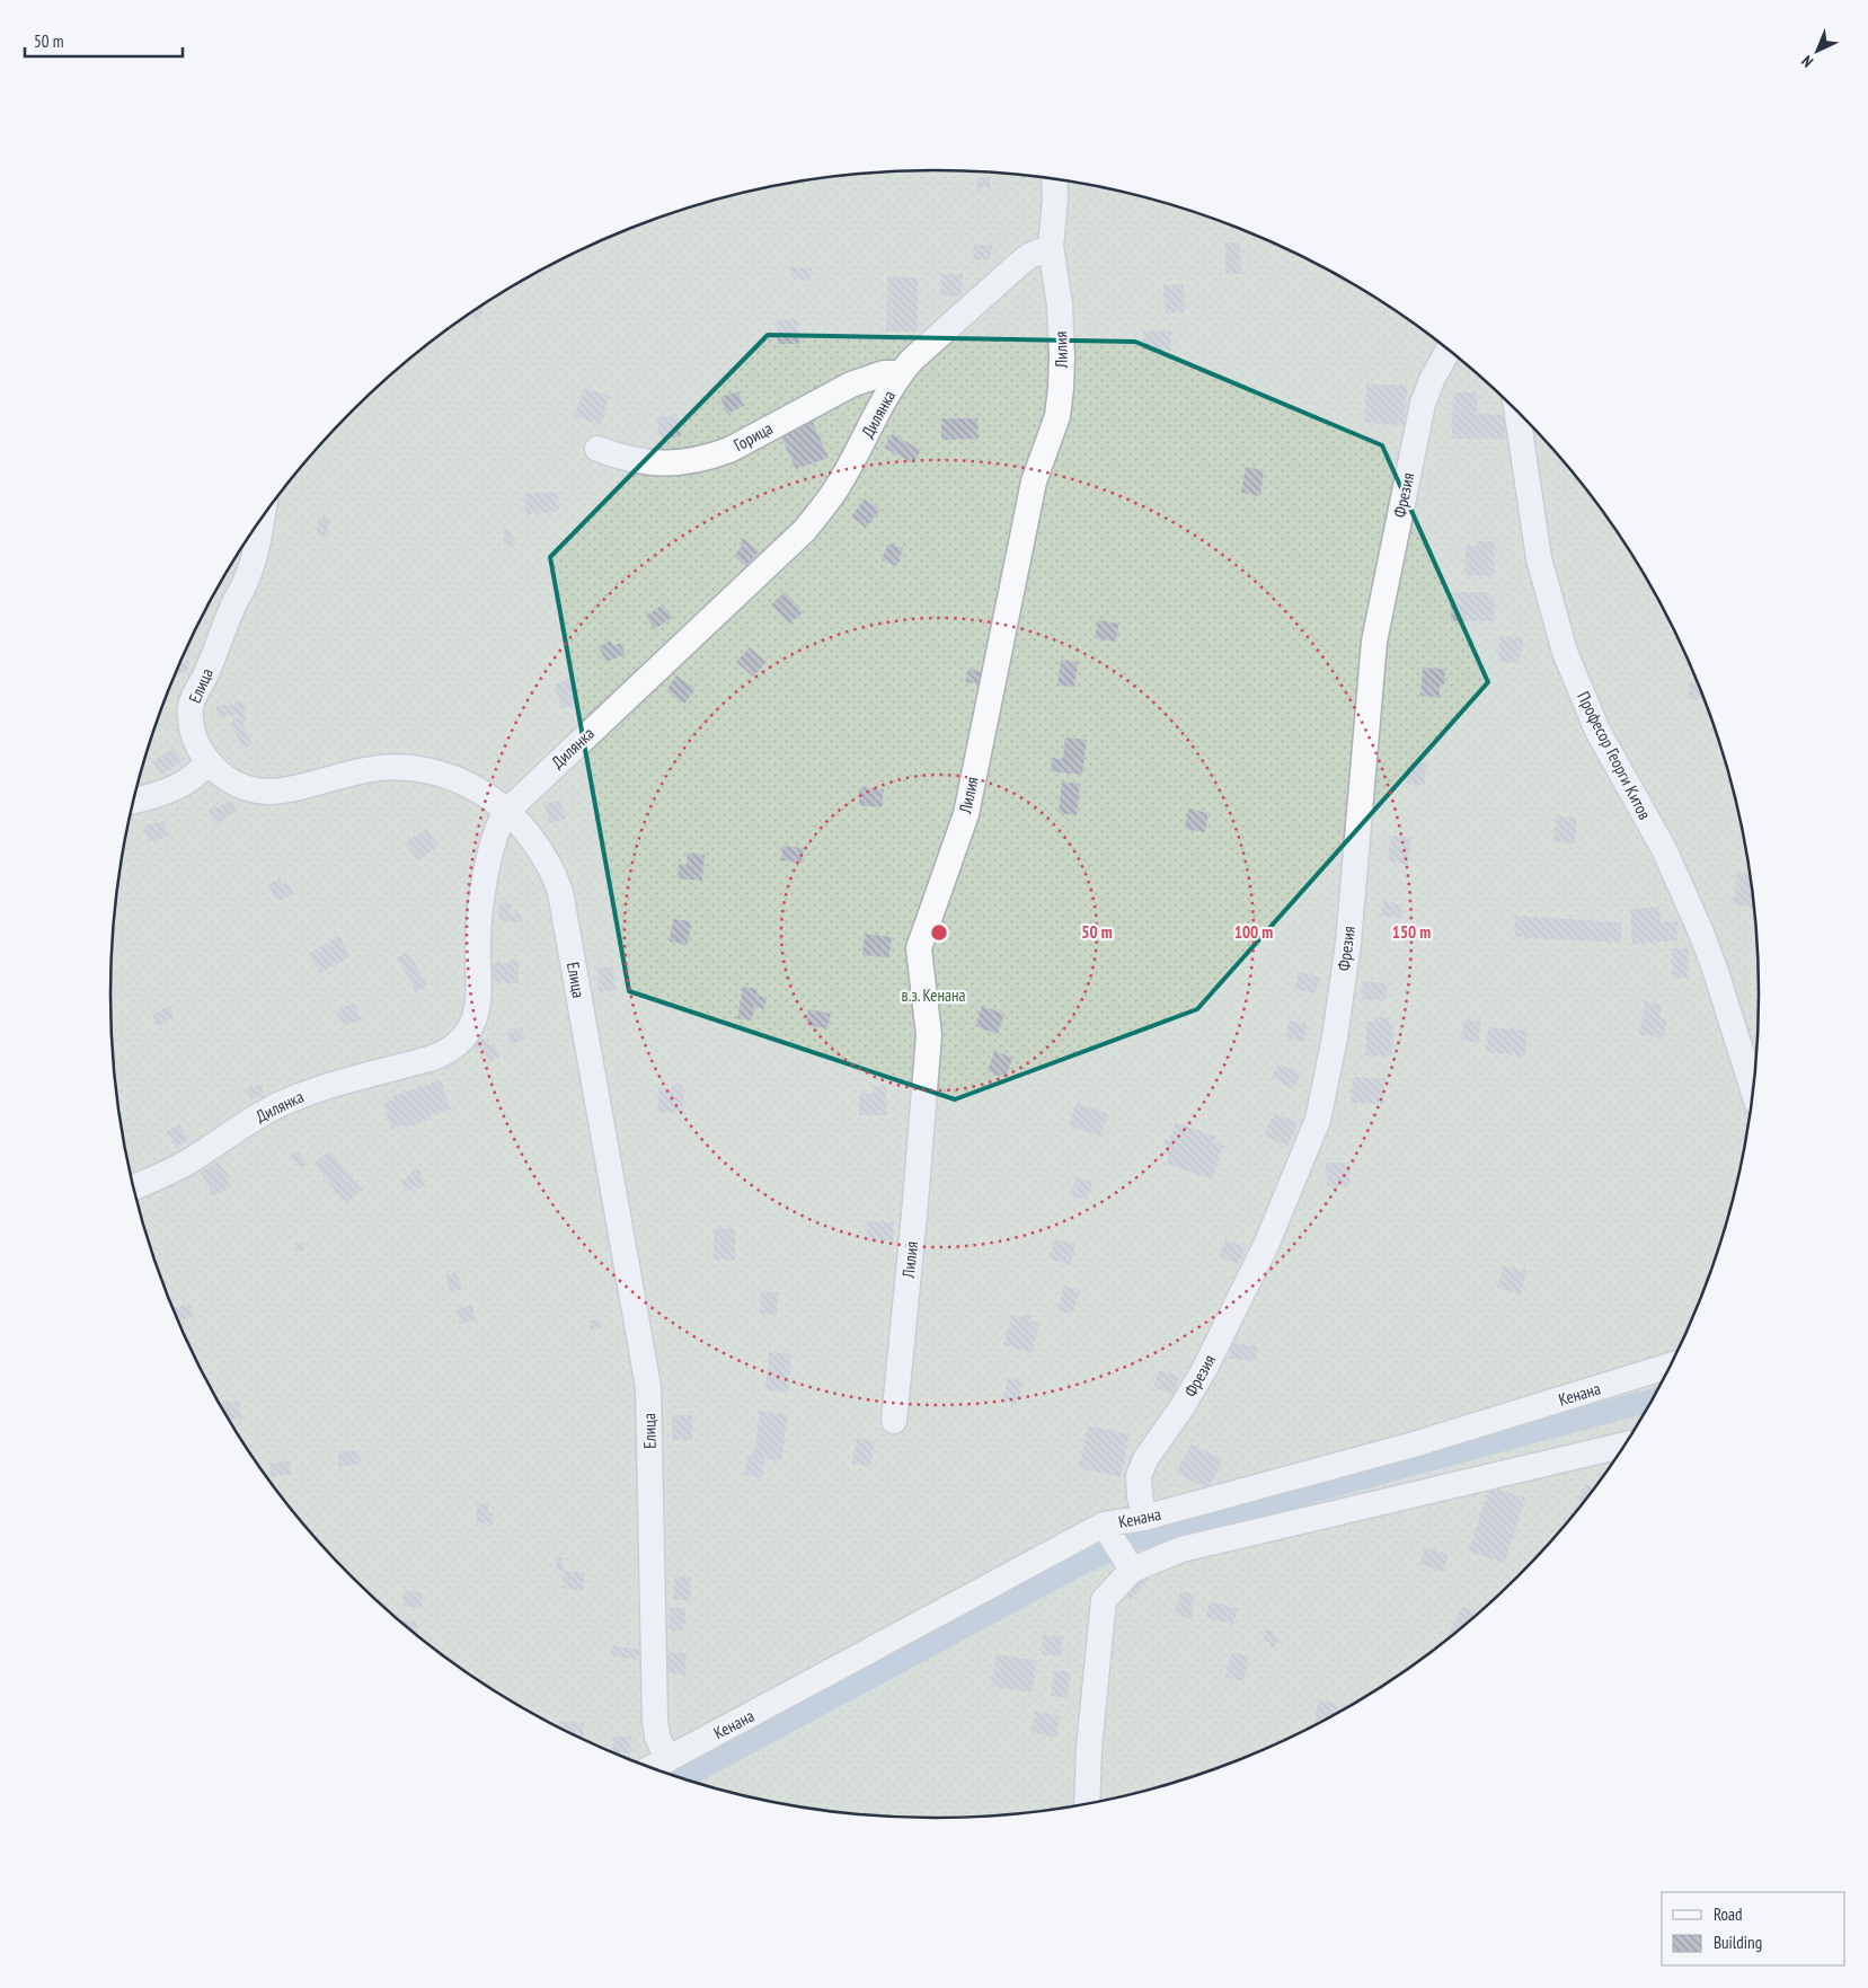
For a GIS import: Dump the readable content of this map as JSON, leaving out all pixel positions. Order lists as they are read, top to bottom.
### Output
{
  "streets": {
    "street": [
      "Лилия",
      "Дилянка",
      "Горица",
      "Фрезия",
      "Елица",
      "Професор Георги Китов",
      "Кенана"
    ]
  },
  "crossings": [
    ["Лилия", "Дилянка"],
    ["Дилянка", "Горица"],
    ["Дилянка", "Елица"],
    ["Фрезия", "Кенана"],
    ["Елица", "Кенана"]
  ],
  "parks": ["в.з. Кенана"],
  "legend": ["Road", "Building"],
  "scale_bar": "50 m",
  "north": "bottom left",
  "rings": ["50 m", "100 m", "150 m"]
}
